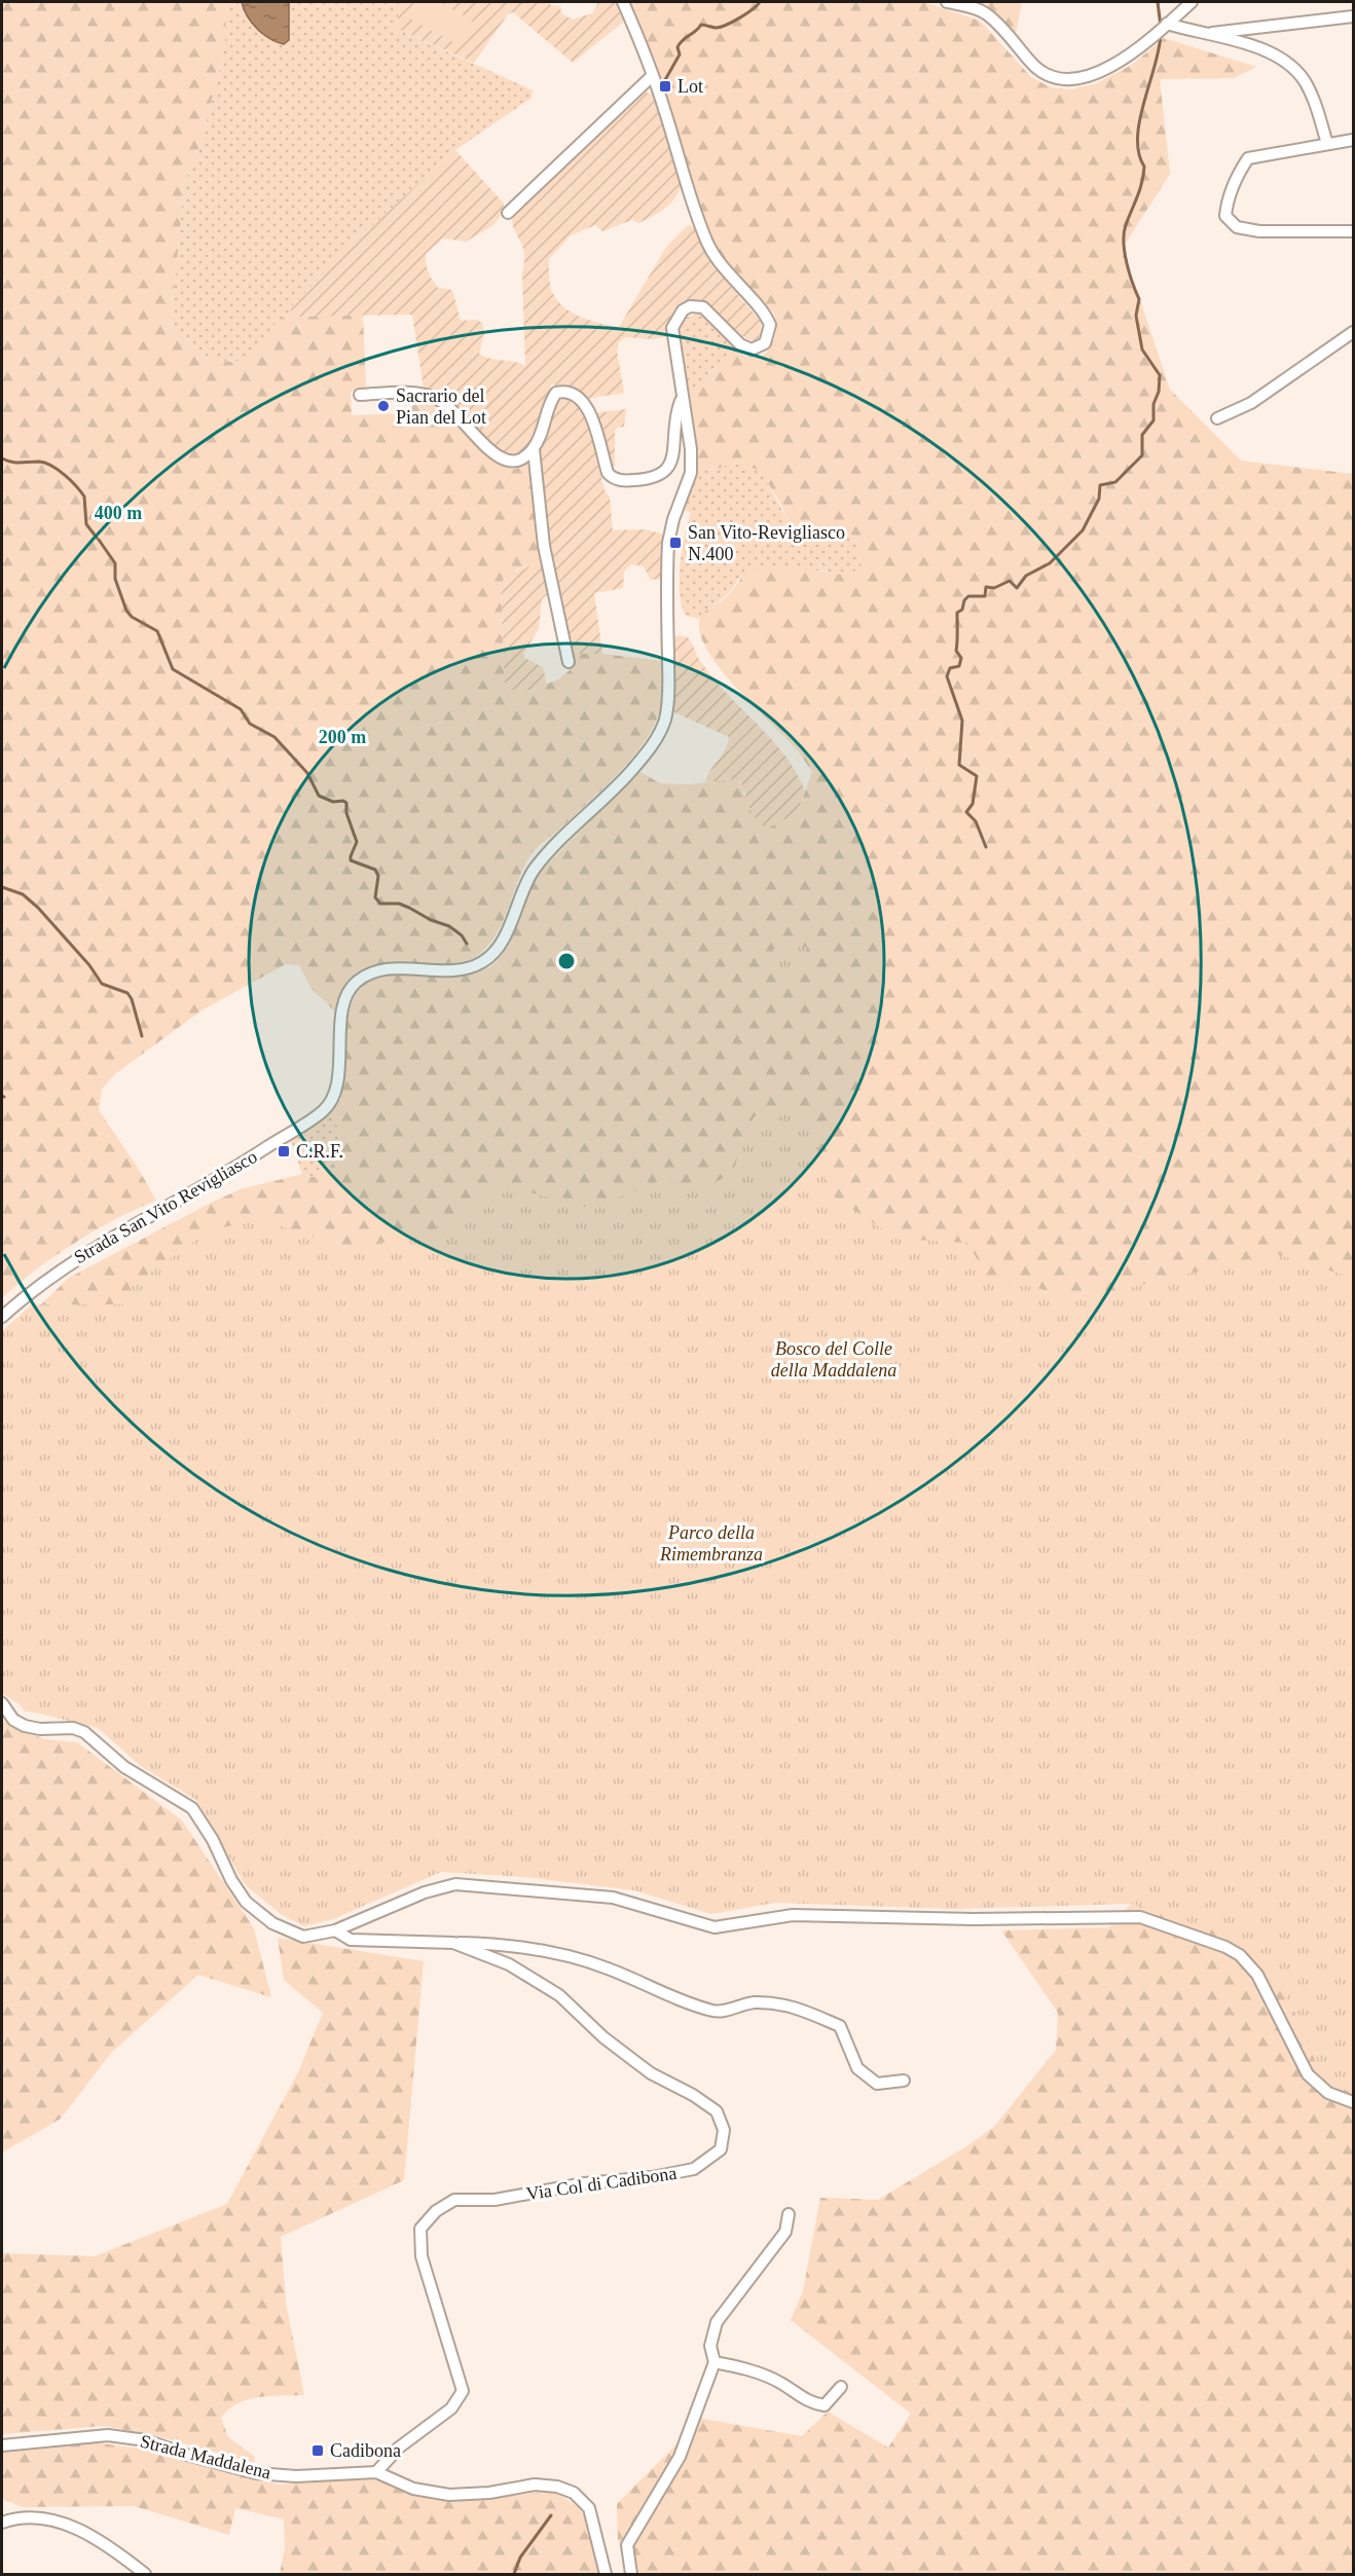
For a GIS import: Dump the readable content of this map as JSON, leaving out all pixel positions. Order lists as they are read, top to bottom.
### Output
{
  "streets": {
    "street": ["Strada San Vito Revigliasco", "Via Col di Cadibona", "Strada Maddalena"]
  },
  "crossings": [
    ["Via Col di Cadibona", "Strada Maddalena"]
  ],
  "parks": ["Bosco del Colle della Maddalena", "Parco della Rimembranza"],
  "places": {
    "transit": [
      "Lot",
      "San Vito-Revigliasco N.400",
      "C.R.F.",
      "Cadibona"
    ],
    "other": ["Sacrario del Pian del Lot"]
  },
  "rings": ["400 m", "200 m"]
}
